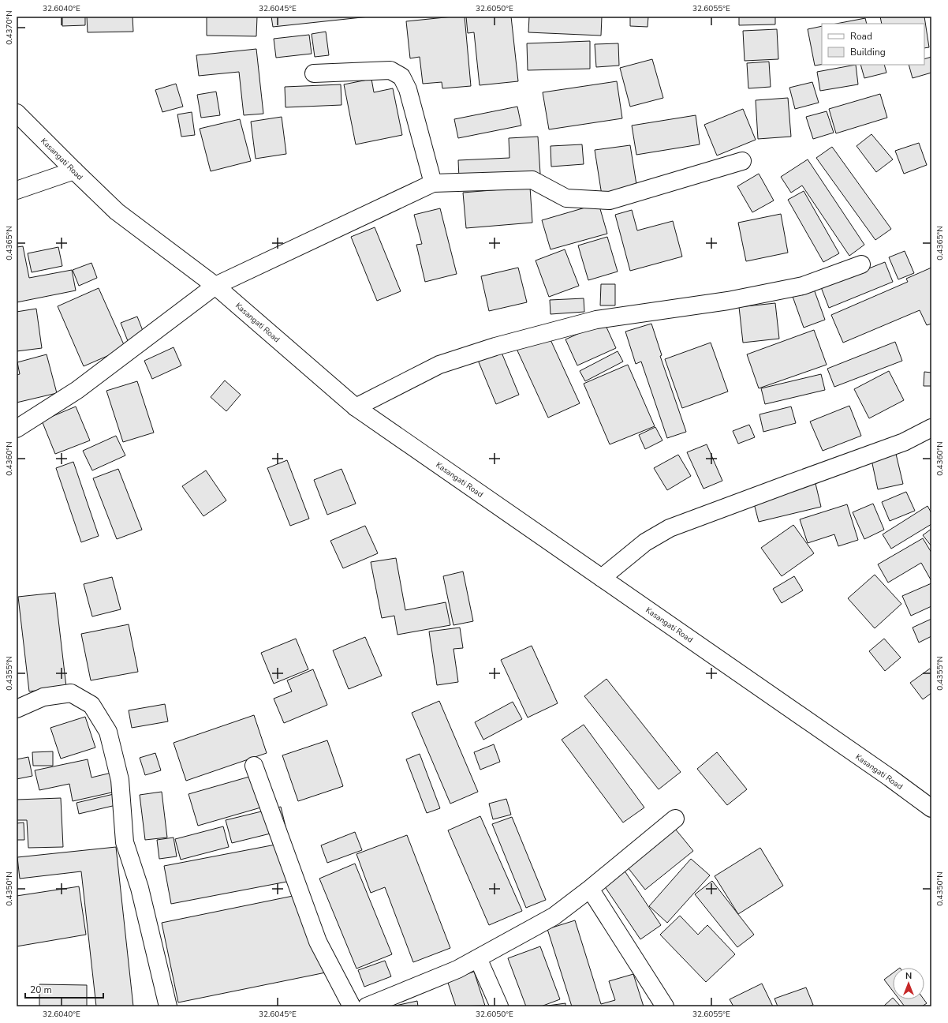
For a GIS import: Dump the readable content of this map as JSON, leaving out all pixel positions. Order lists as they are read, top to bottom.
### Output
{
  "streets": {
    "street": ["Kasangati Road"]
  },
  "legend": ["Road", "Building"],
  "scale_bar": "20 m",
  "north": "top",
  "coordinates": [
    "32.6040°E",
    "32.6045°E",
    "32.6050°E",
    "32.6055°E",
    "0.4370°N",
    "0.4365°N",
    "0.4360°N",
    "0.4355°N",
    "0.4350°N"
  ]
}
